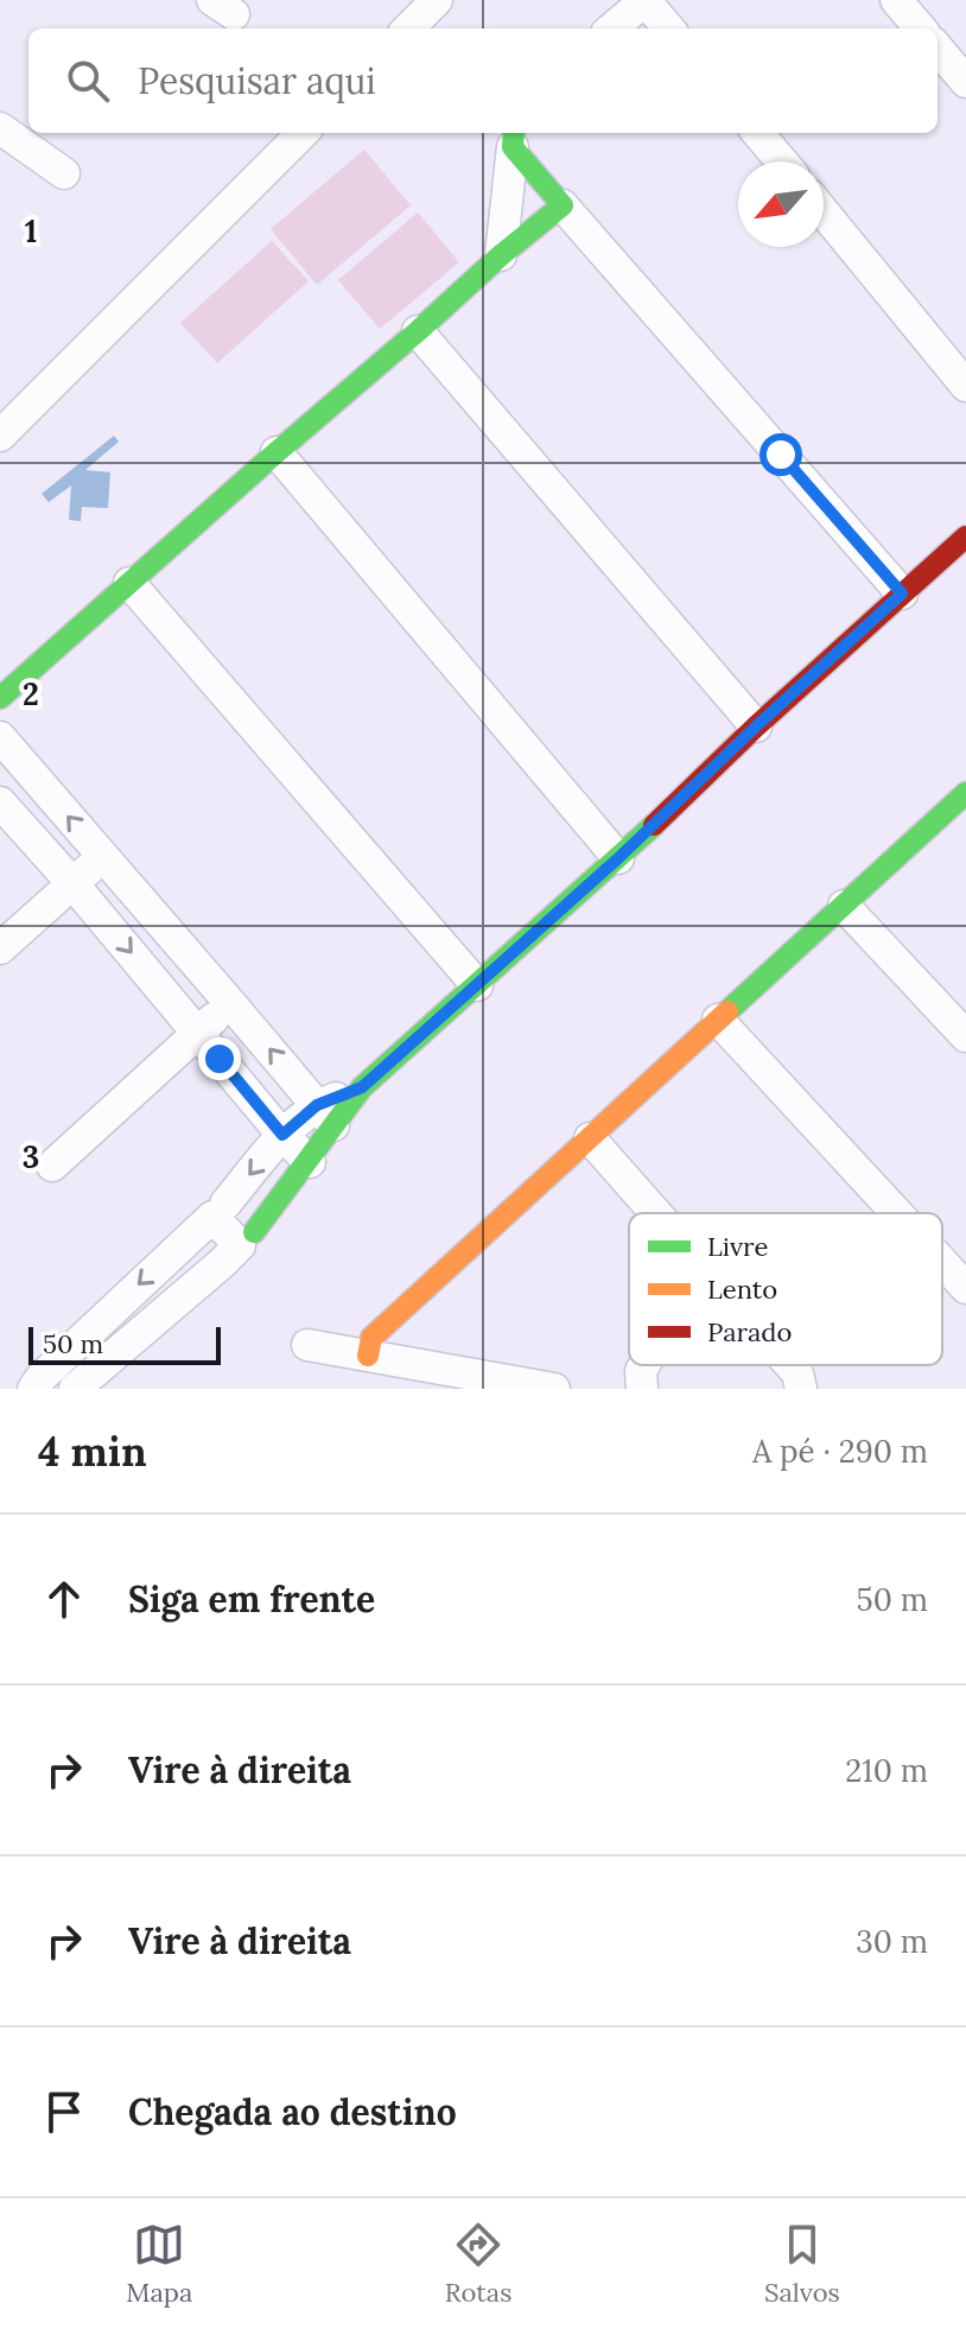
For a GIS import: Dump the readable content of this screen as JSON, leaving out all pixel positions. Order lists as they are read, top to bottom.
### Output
{
  "legend": ["Livre", "Lento", "Parado"],
  "scale_bar": "50 m",
  "north": "bottom left",
  "page": {
    "search": "Pesquisar aqui",
    "scale": "50 m",
    "heading": ["4 min", "A pé · 290 m"],
    "list": [
      ["Siga em frente", "50 m"],
      ["Vire à direita", "210 m"],
      ["Vire à direita", "30 m"],
      "Chegada ao destino"
    ],
    "nav": ["Mapa", "Rotas", "Salvos"]
  },
  "grid": {
    "rows": ["1", "2", "3"]
  }
}
